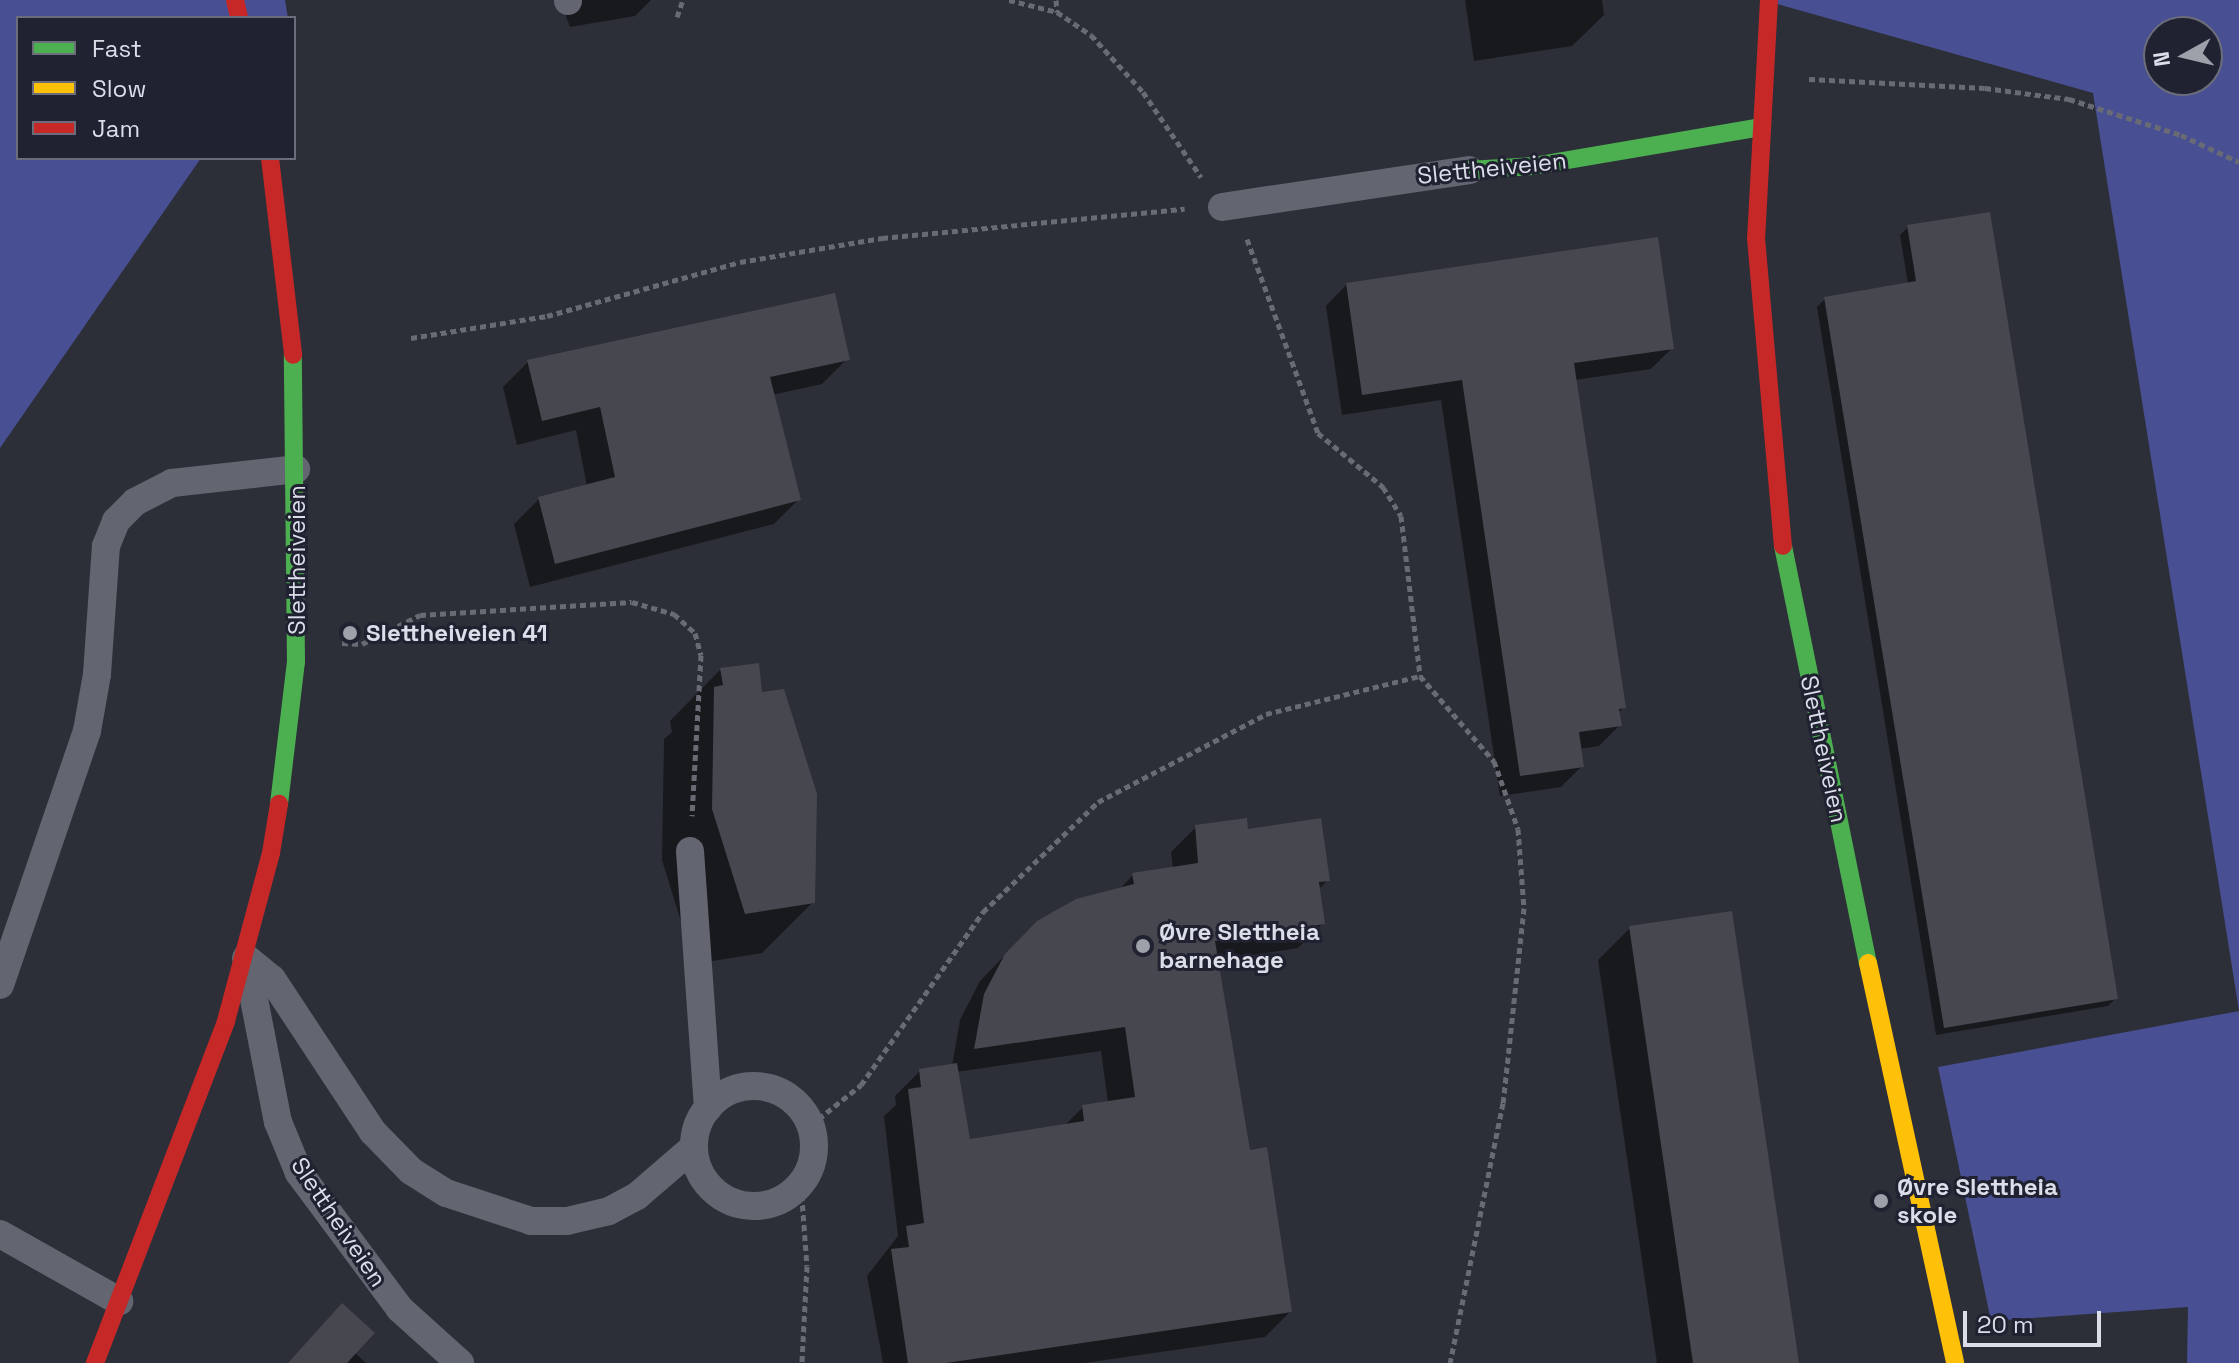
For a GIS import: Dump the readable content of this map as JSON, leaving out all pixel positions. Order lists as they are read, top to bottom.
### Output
{
  "streets": {
    "street": ["Slettheiveien"]
  },
  "places": ["Slettheiveien 41", "Øvre Slettheia barnehage", "Øvre Slettheia skole"],
  "legend": ["Fast", "Slow", "Jam"],
  "scale_bar": "20 m",
  "north": "left"
}
